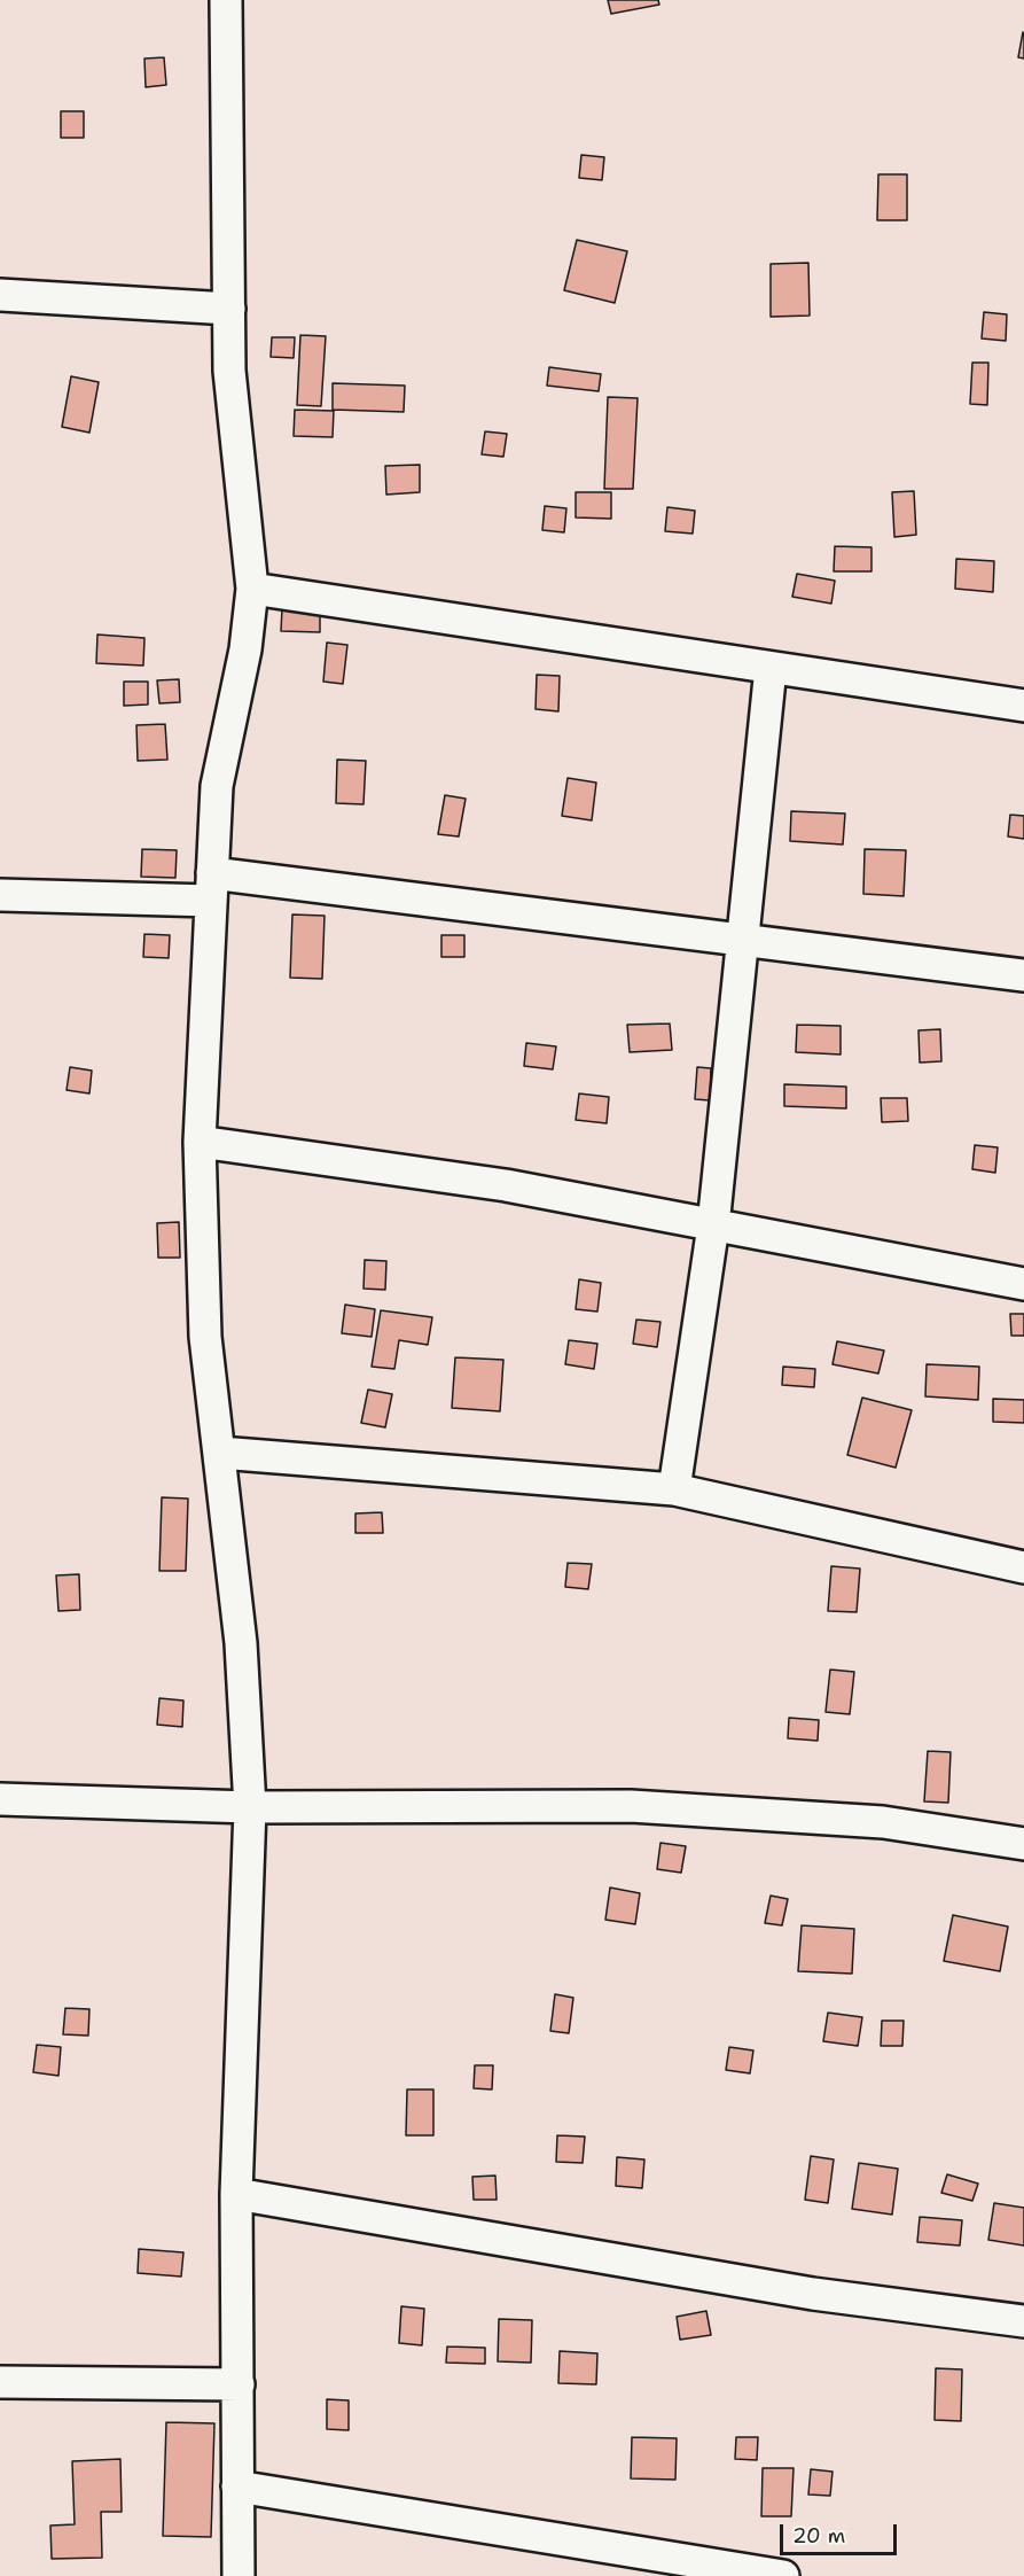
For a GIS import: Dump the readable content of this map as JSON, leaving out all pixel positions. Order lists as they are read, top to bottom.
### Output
{
  "scale_bar": "20 m"
}
